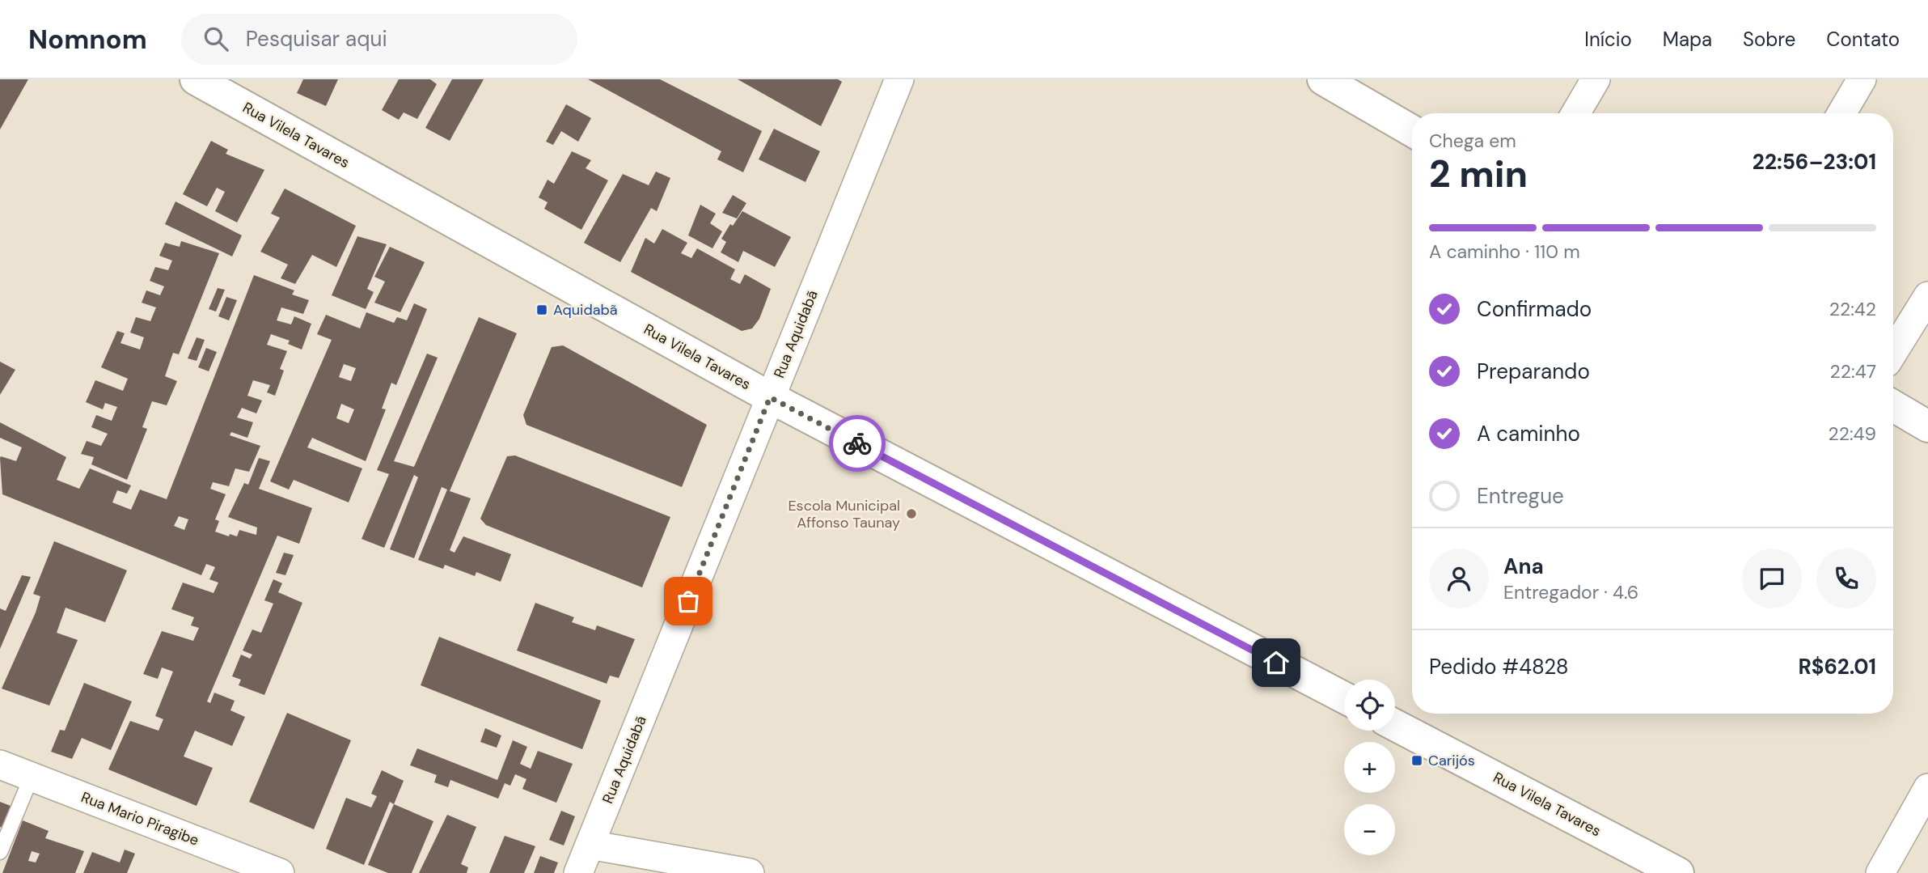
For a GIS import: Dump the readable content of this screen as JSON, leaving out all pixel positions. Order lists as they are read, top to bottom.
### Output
{
  "streets": {
    "street": ["Rua Vilela Tavares", "Rua Aquidabã", "Rua Mario Piragibe"]
  },
  "crossings": [
    ["Rua Vilela Tavares", "Rua Aquidabã"]
  ],
  "places": {
    "transit": ["Aquidabã", "Carijós"],
    "other": ["Escola Municipal Affonso Taunay"]
  },
  "page": {
    "header": "Nomnom",
    "search": "Pesquisar aqui",
    "nav": [
      "Início",
      "Mapa",
      "Sobre",
      "Contato"
    ],
    "heading": ["2 min", "Chega em", "22:56–23:01"],
    "panel": [
      "Ana",
      "Entregador · 4.6",
      "Pedido #4828",
      "R$62.01"
    ],
    "bar": "A caminho · 110 m",
    "list": [
      ["Confirmado", "22:42"],
      ["Preparando", "22:47"],
      ["A caminho", "22:49"],
      "Entregue"
    ],
    "map_buttons": ["+", "−"]
  }
}
